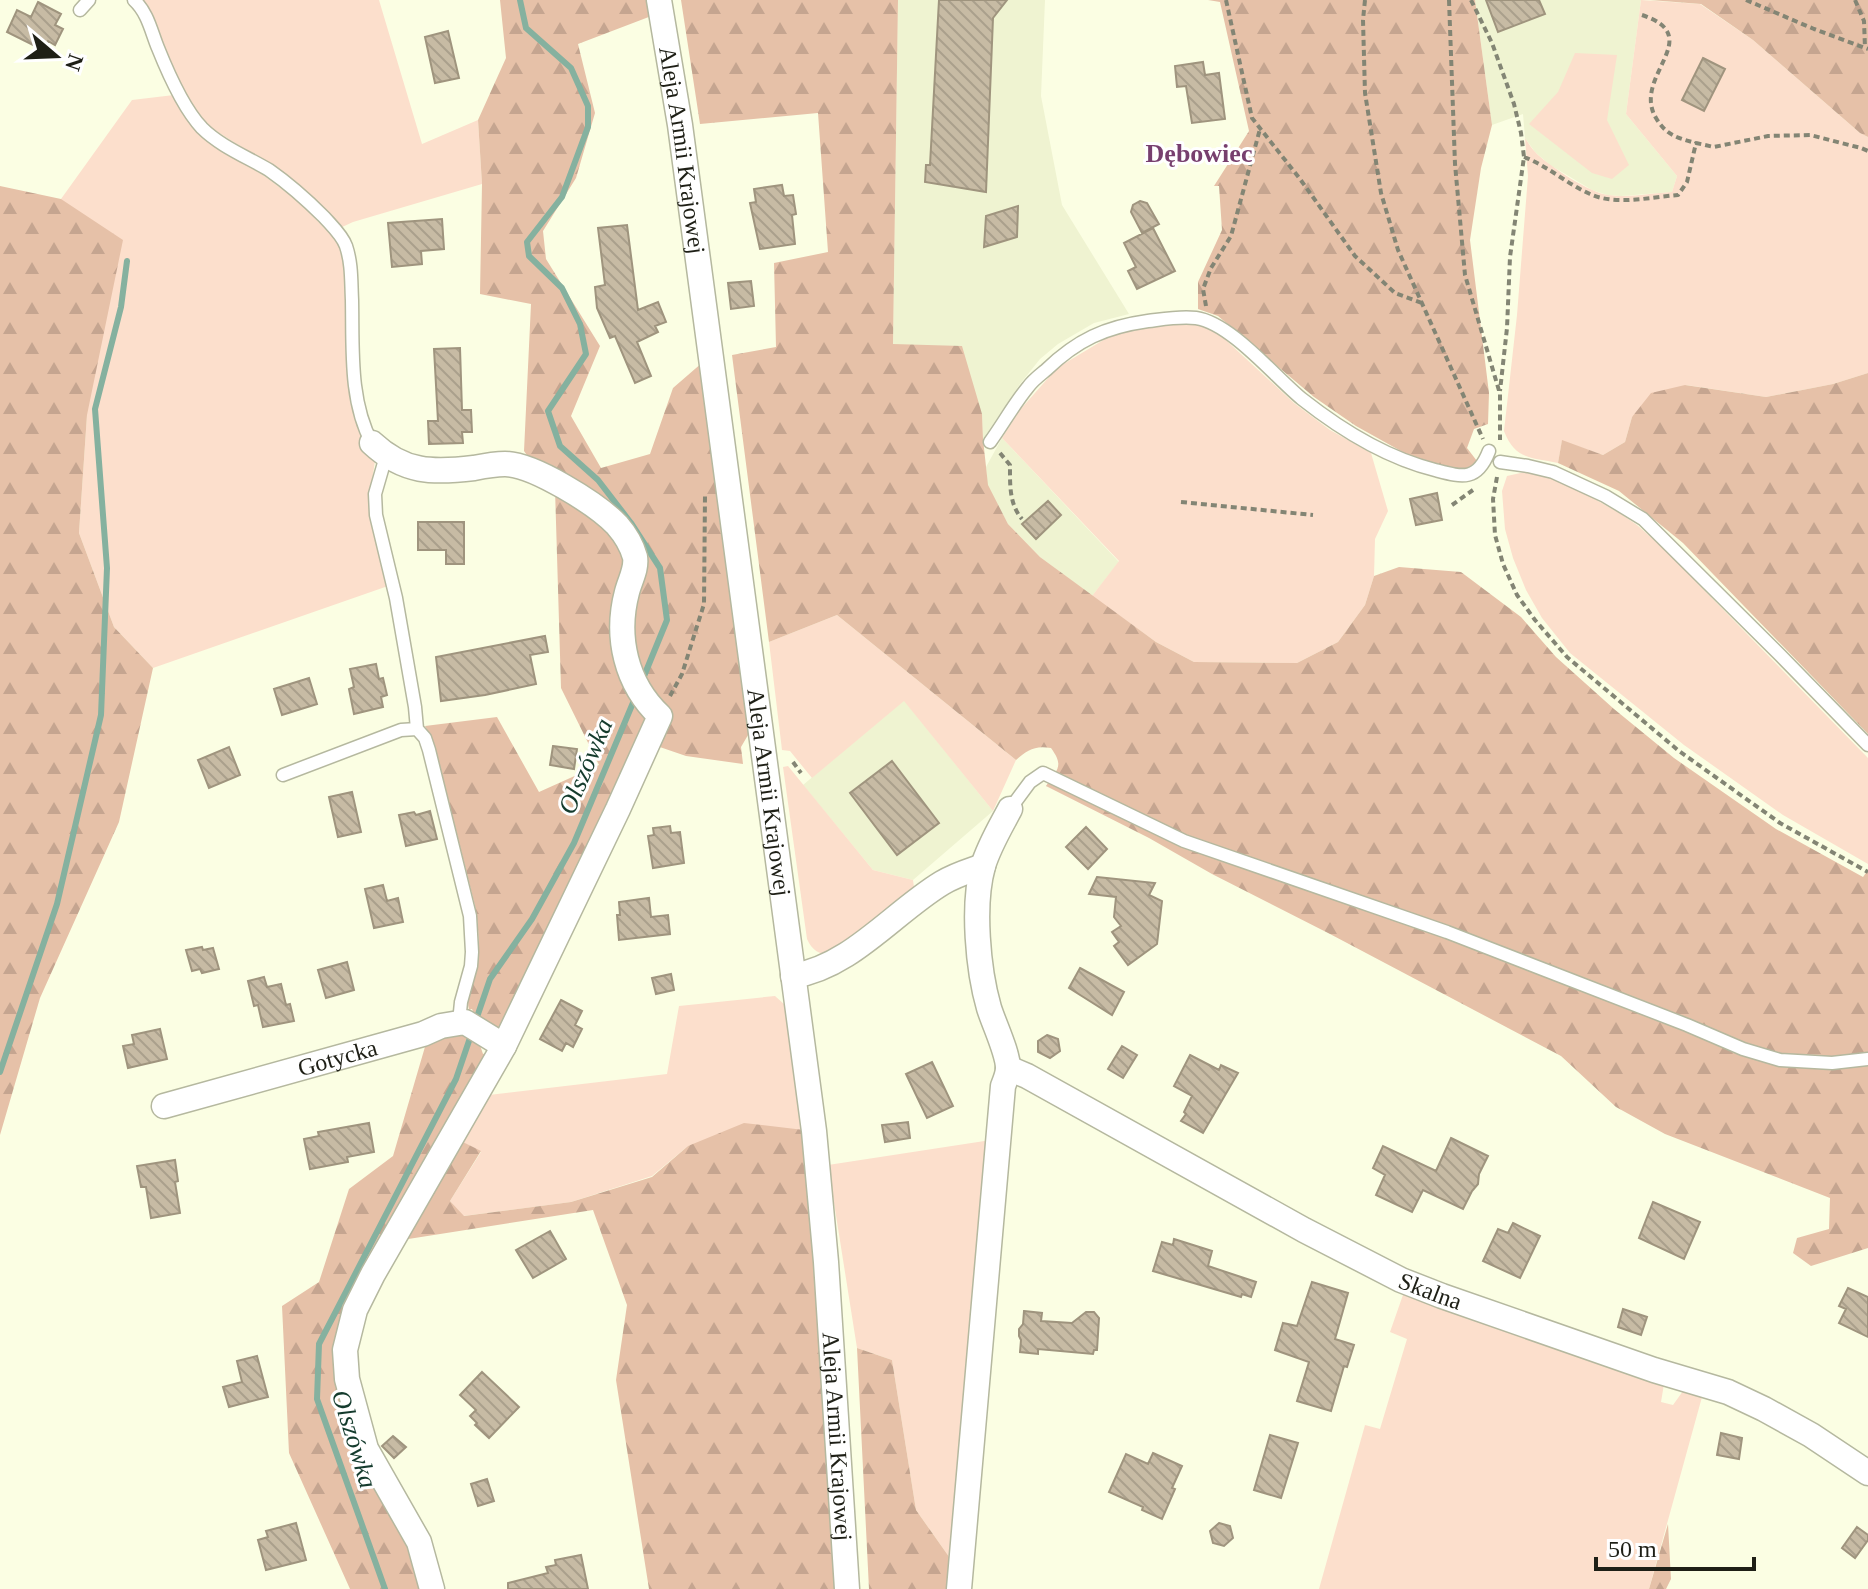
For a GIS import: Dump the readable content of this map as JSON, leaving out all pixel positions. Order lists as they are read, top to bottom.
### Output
{
  "streets": {
    "street": ["Aleja Armii Krajowej", "Gotycka", "Skalna"]
  },
  "districts": ["Dębowiec"],
  "water": ["Olszówka"],
  "scale_bar": "50 m",
  "north": "right"
}
